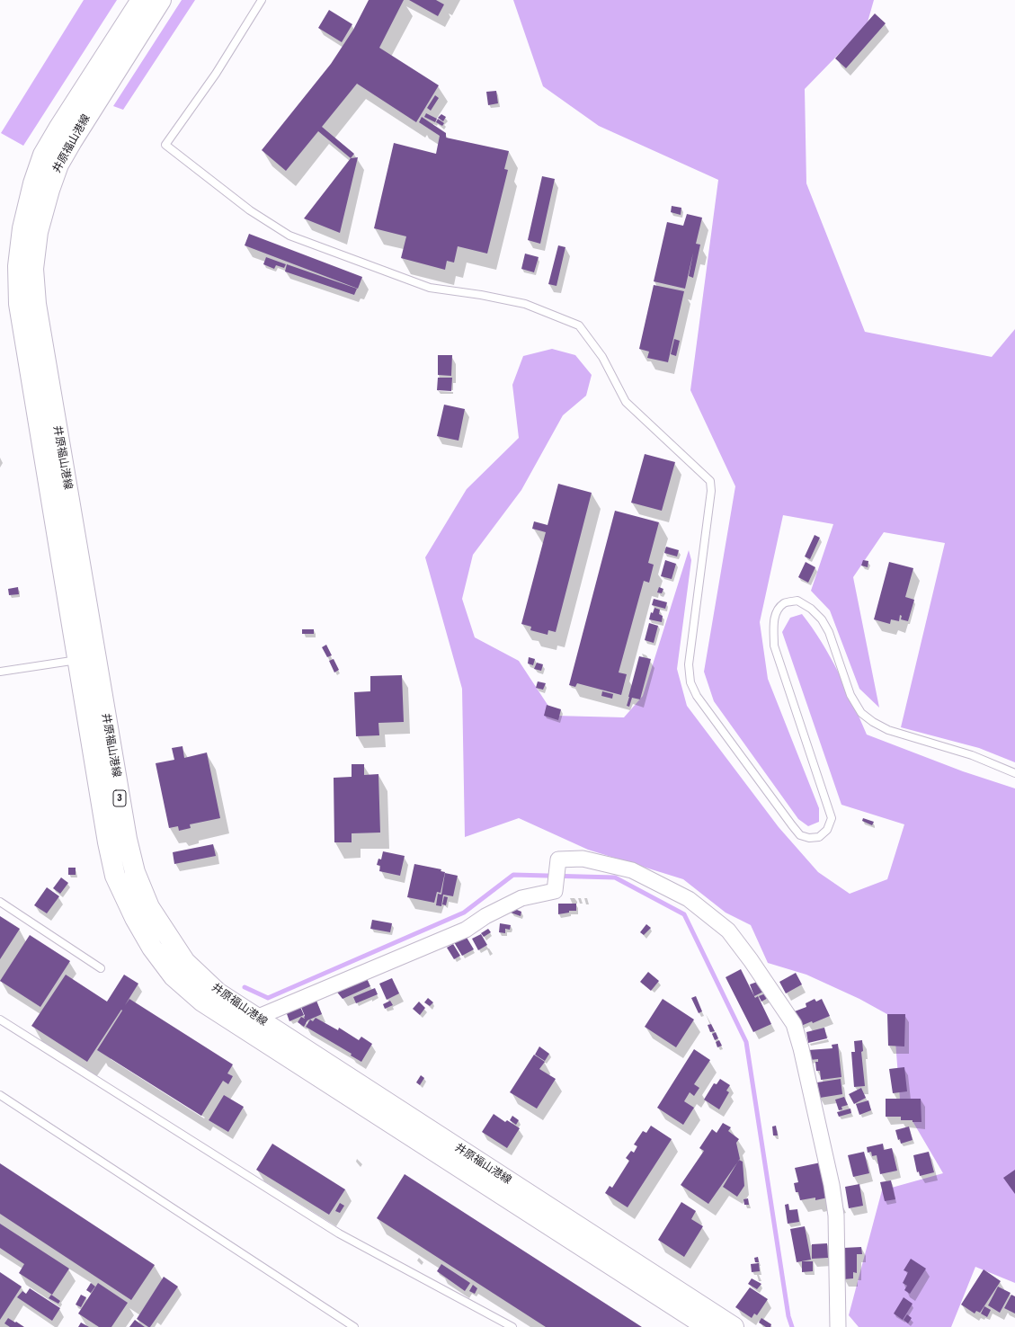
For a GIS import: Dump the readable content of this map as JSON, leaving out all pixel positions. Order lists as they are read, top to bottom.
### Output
{
  "streets": {
    "main road": ["井原福山港線", "3"]
  }
}
